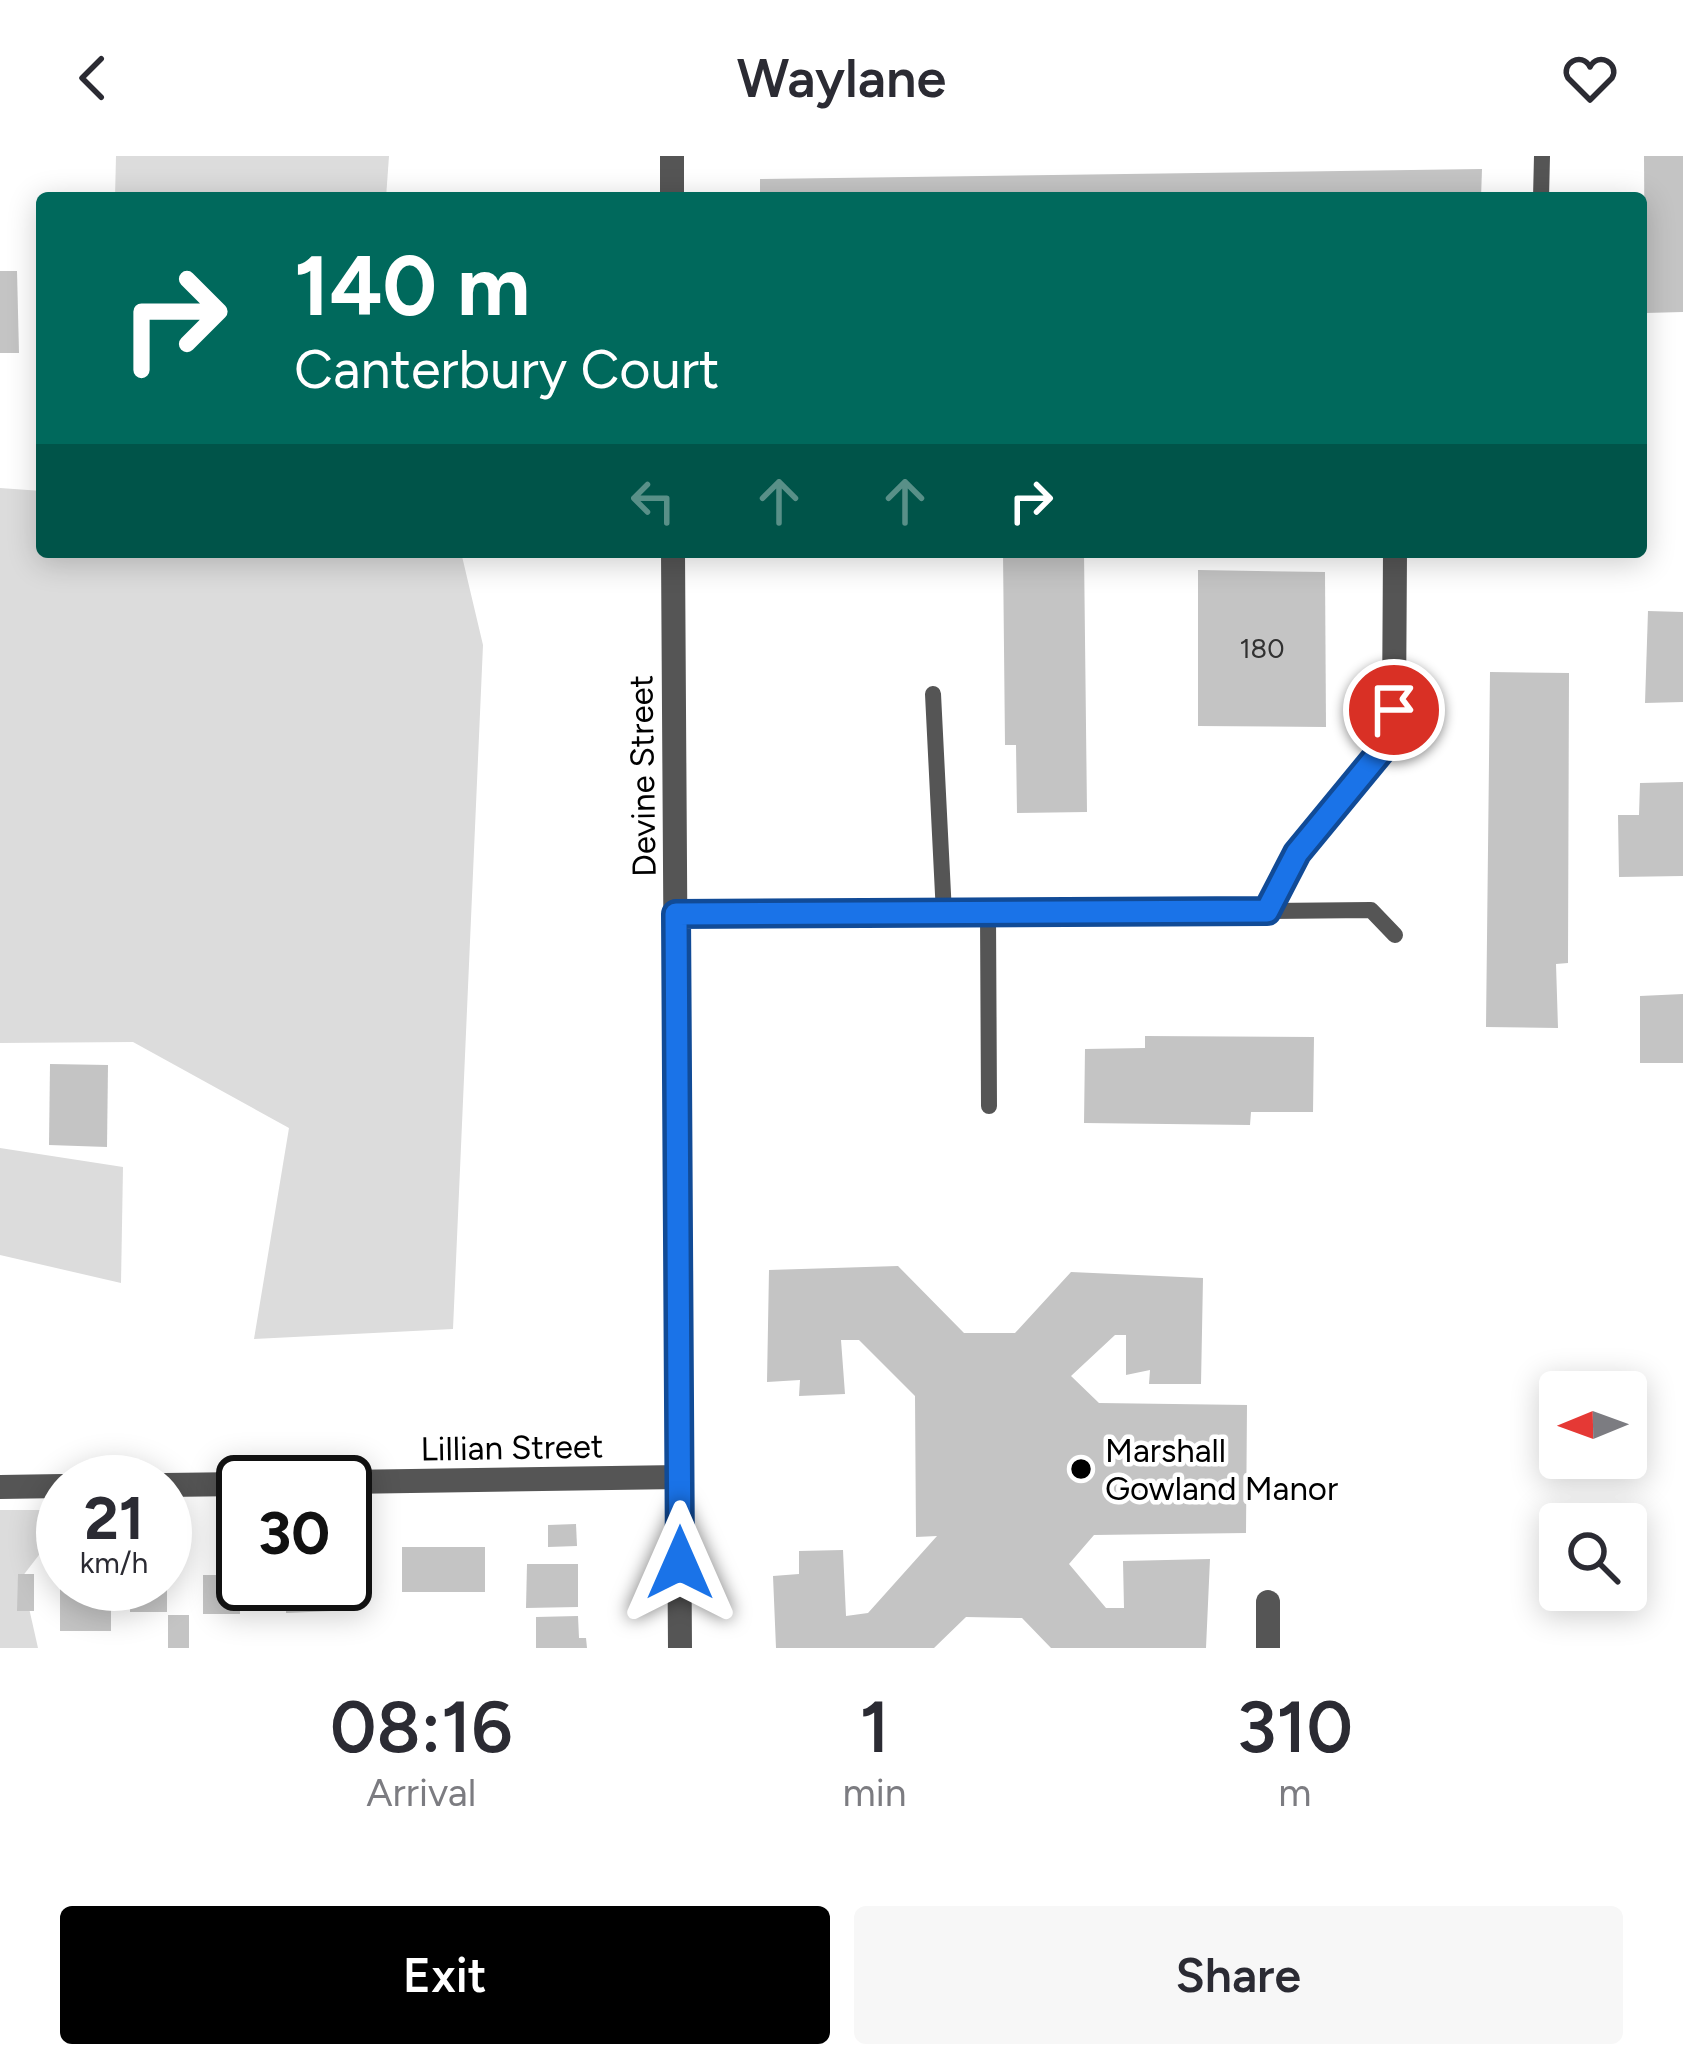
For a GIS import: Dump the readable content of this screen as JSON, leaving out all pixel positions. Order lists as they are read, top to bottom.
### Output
{
  "streets": {
    "street": ["Devine Street", "Lillian Street"]
  },
  "crossings": [
    ["Devine Street", "Lillian Street"]
  ],
  "places": ["Marshall Gowland Manor"],
  "house_numbers": ["180"],
  "north": "left",
  "page": {
    "header": "Waylane",
    "turn": ["140 m", "Canterbury Court"],
    "speed": "21 km/h",
    "limit": "30",
    "eta": [
      "08:16",
      "Arrival",
      "1",
      "min",
      "310",
      "m"
    ],
    "buttons": ["Exit", "Share"]
  }
}
